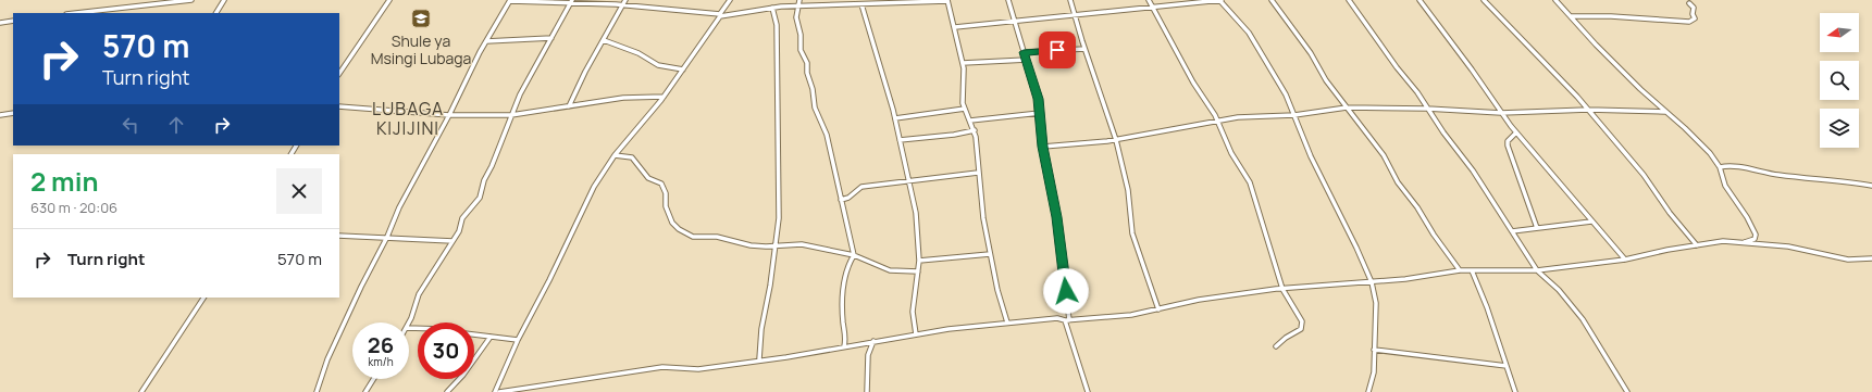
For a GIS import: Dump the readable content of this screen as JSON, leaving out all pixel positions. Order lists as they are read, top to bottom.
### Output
{
  "districts": ["LUBAGA KIJIJINI"],
  "places": {
    "school or university": ["Shule ya Msingi Lubaga"]
  },
  "north": "left",
  "page": {
    "turn": ["570 m", "Turn right"],
    "heading": ["2 min", "630 m · 20:06"],
    "list": [
      {
        "name": "Turn right",
        "value": "570 m"
      }
    ],
    "speed": "26 km/h",
    "limit": "30"
  }
}
